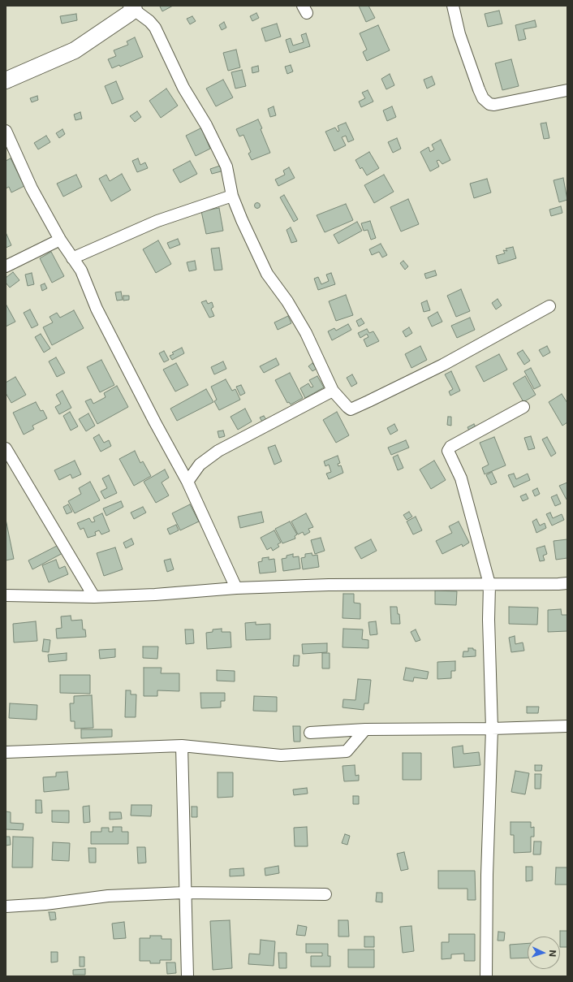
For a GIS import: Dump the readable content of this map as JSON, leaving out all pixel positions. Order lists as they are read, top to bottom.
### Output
{
  "north": "right"
}
